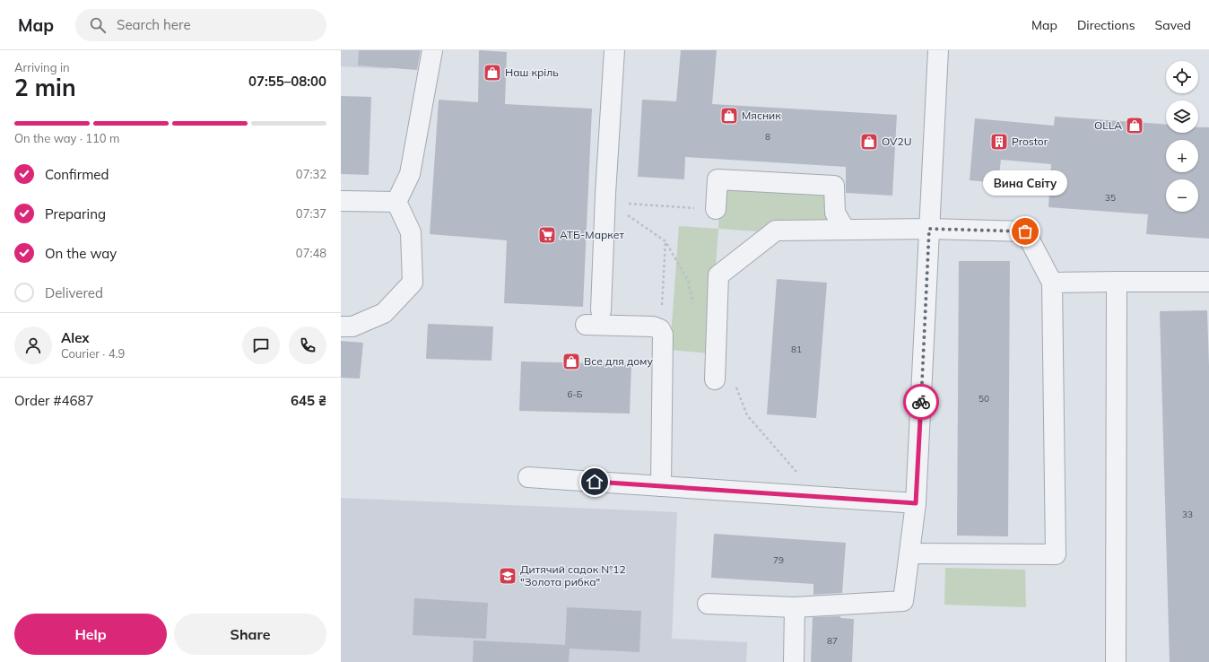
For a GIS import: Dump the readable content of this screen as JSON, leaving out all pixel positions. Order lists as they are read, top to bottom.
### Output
{
  "places": {
    "shop": [
      "Наш кріль",
      "Мясник",
      "OLLA",
      "OV2U",
      "Все для дому"
    ],
    "building": ["Prostor"],
    "other": ["Вина Світу"],
    "supermarket": ["АТБ-Маркет"],
    "school or university": ["Дитячий садок №12 \"Золота рибка\""]
  },
  "house_numbers": [
    "8",
    "35",
    "81",
    "6-Б",
    "50",
    "33",
    "79",
    "87"
  ],
  "page": {
    "header": "Map",
    "search": "Search here",
    "nav": ["Map", "Directions", "Saved"],
    "heading": ["2 min", "Arriving in", "07:55–08:00"],
    "panel": [
      "Alex",
      "Courier · 4.9",
      "Order #4687",
      "645 ₴"
    ],
    "map_buttons": ["+", "−"],
    "bar": "On the way · 110 m",
    "list": [
      ["Confirmed", "07:32"],
      ["Preparing", "07:37"],
      ["On the way", "07:48"],
      "Delivered"
    ],
    "bubble": "Вина Світу",
    "buttons": ["Help", "Share"]
  }
}
